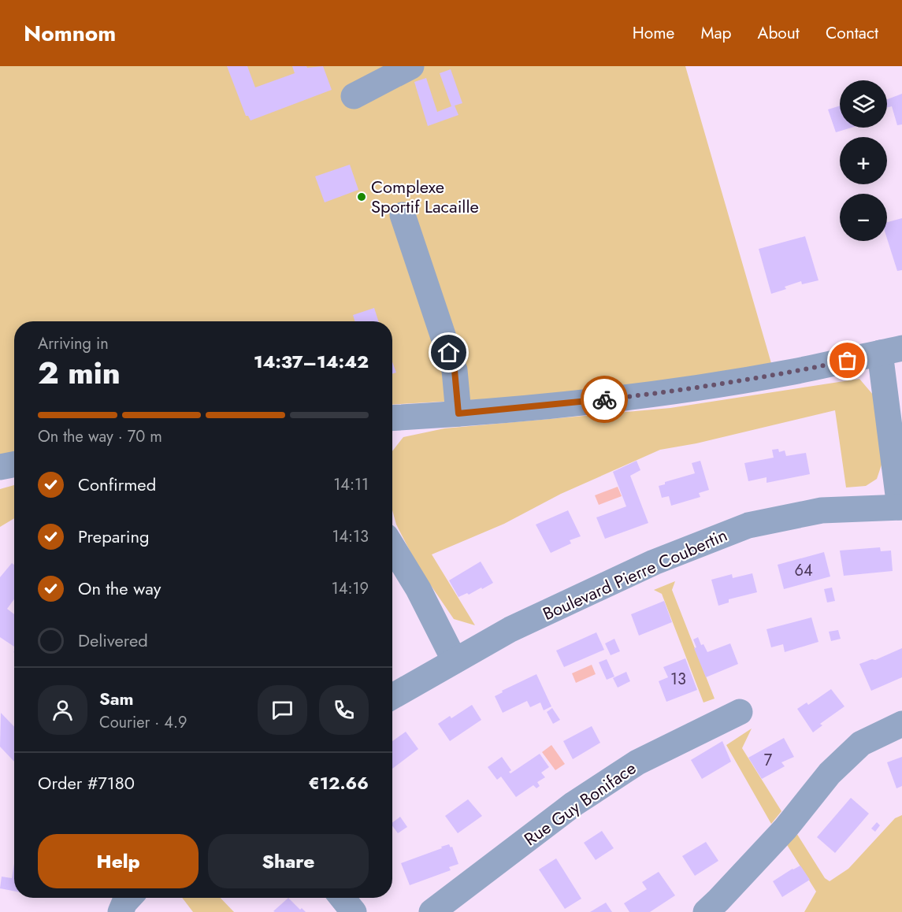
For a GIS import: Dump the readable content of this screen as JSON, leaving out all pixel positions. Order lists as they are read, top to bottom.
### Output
{
  "streets": {
    "street": ["Boulevard Pierre Coubertin", "Rue Guy Boniface"]
  },
  "places": ["Complexe Sportif Lacaille"],
  "house_numbers": ["64", "13", "7"],
  "page": {
    "header": "Nomnom",
    "nav": [
      "Home",
      "Map",
      "About",
      "Contact"
    ],
    "map_buttons": ["+", "−"],
    "heading": ["2 min", "Arriving in", "14:37–14:42"],
    "panel": [
      "Sam",
      "Courier · 4.9",
      "Order #7180",
      "€12.66"
    ],
    "bar": "On the way · 70 m",
    "list": [
      ["Confirmed", "14:11"],
      ["Preparing", "14:13"],
      ["On the way", "14:19"],
      "Delivered"
    ],
    "buttons": ["Help", "Share"]
  }
}
